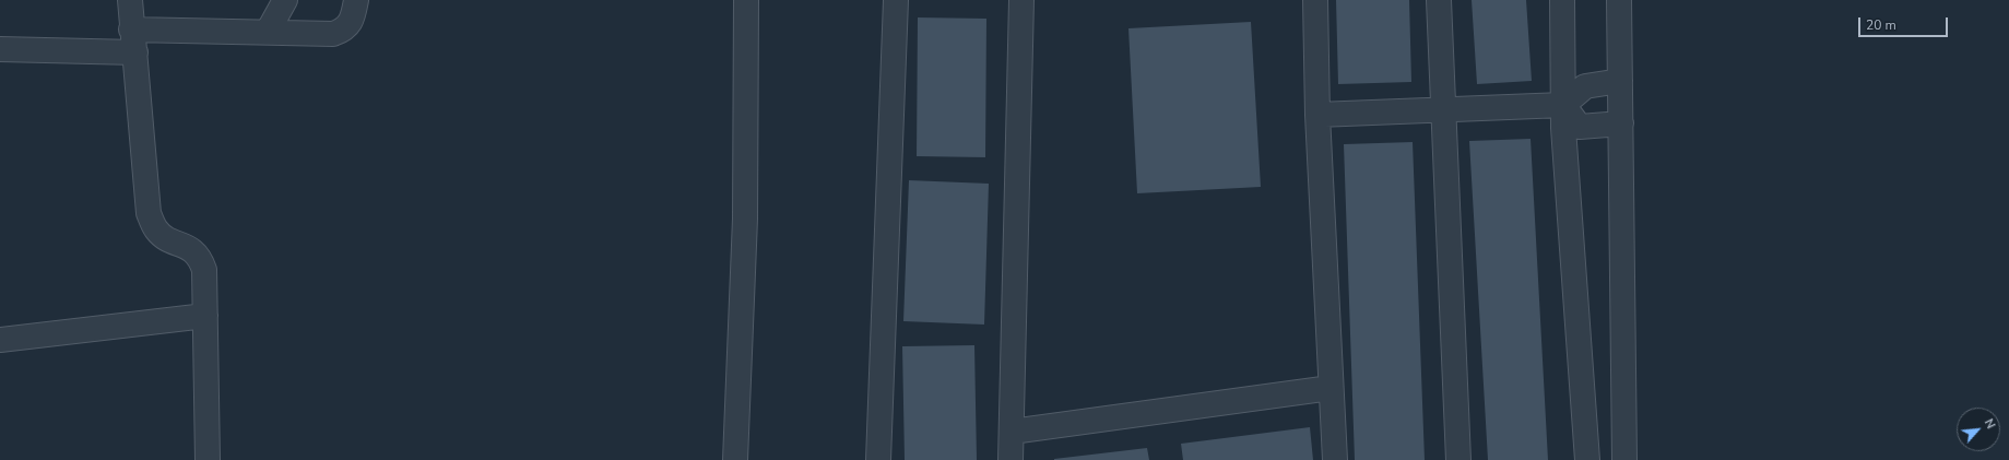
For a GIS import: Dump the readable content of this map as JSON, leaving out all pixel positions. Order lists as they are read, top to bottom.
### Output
{
  "scale_bar": "20 m",
  "north": "top right"
}
